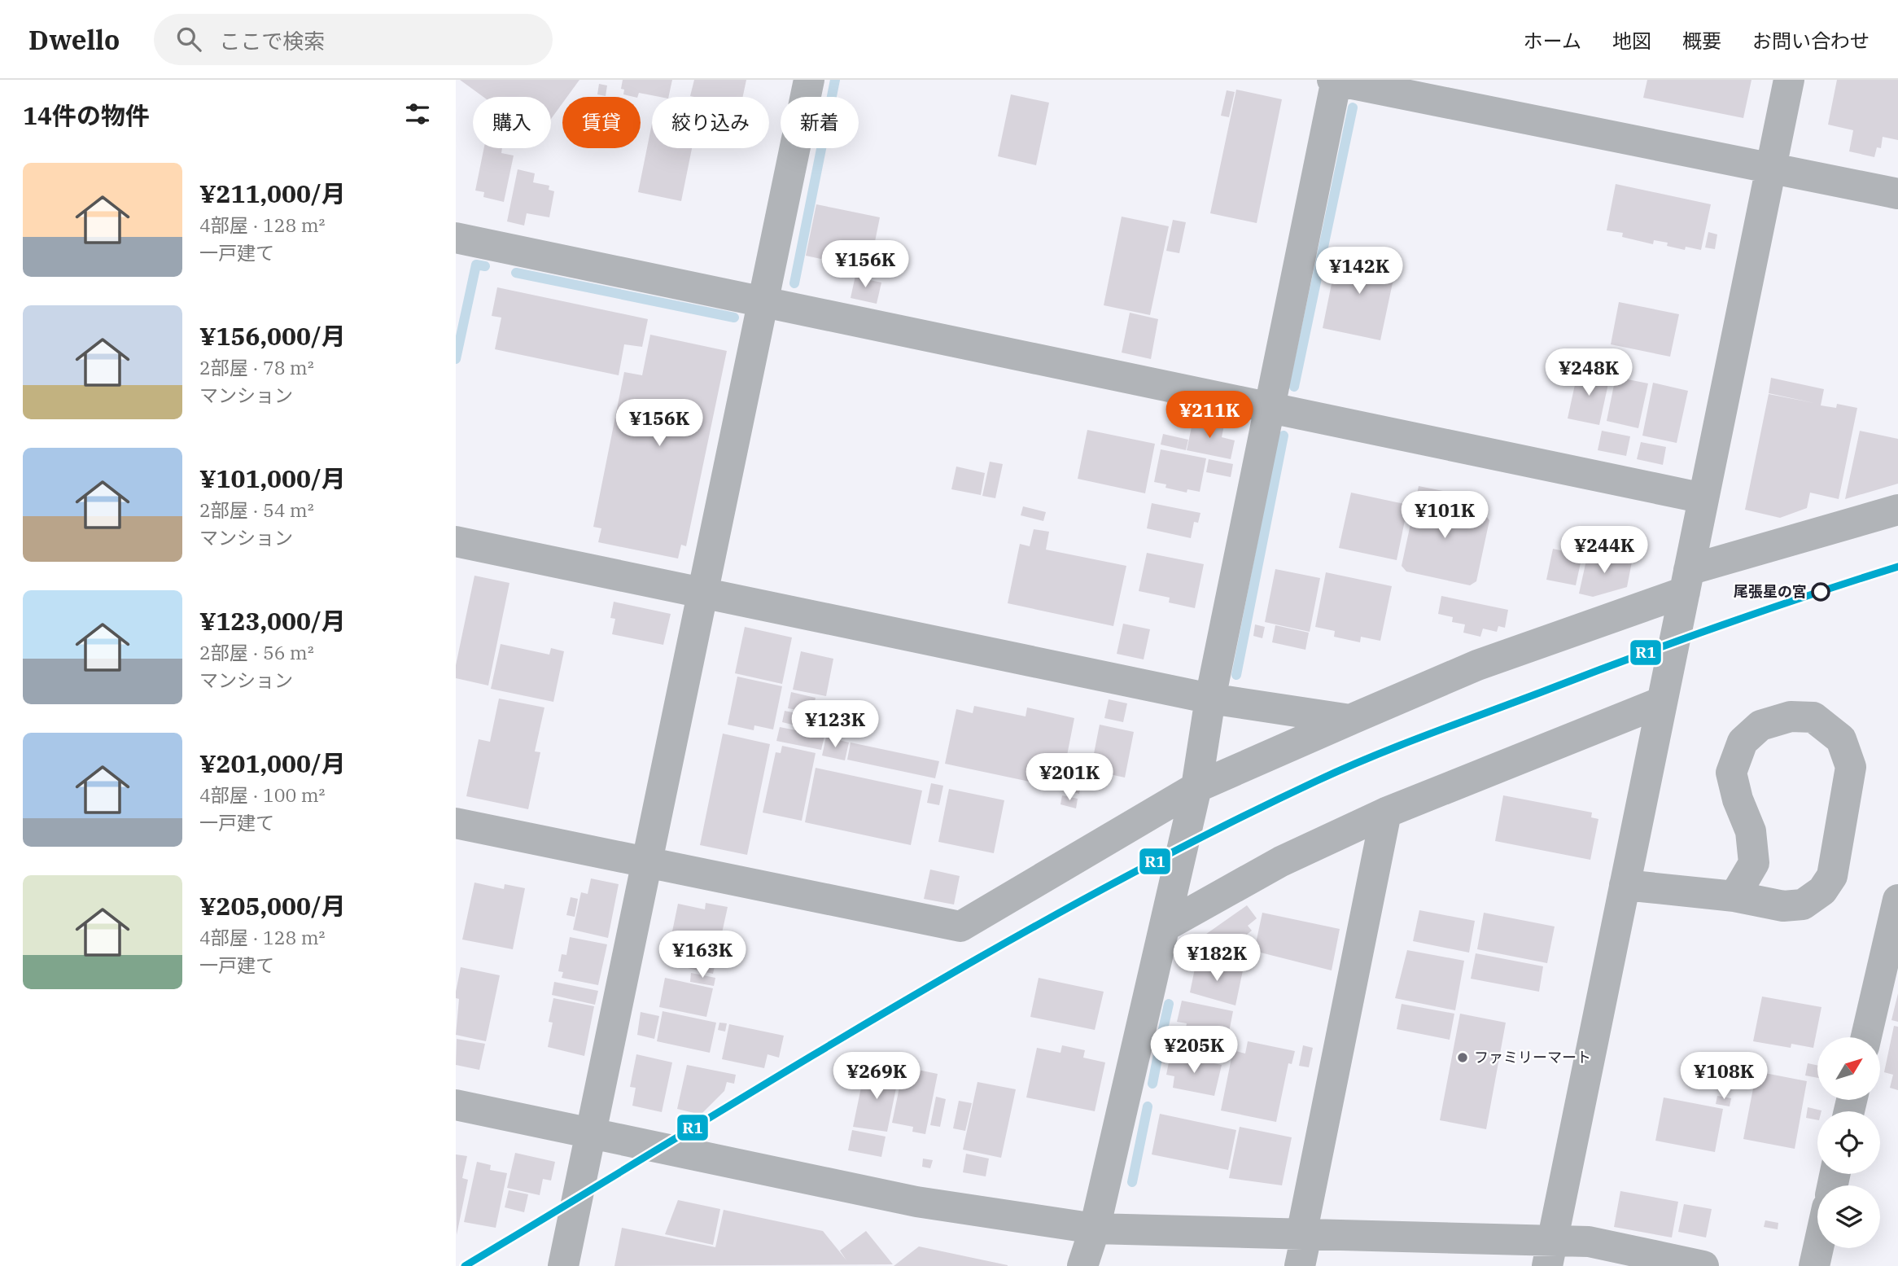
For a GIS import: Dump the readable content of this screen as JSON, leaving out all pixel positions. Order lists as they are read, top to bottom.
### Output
{
  "places": ["尾張星の宮", "ファミリーマート"],
  "lines": ["transit line R1"],
  "north": "top right",
  "page": {
    "header": "Dwello",
    "search": "ここで検索",
    "nav": [
      "ホーム",
      "地図",
      "概要",
      "お問い合わせ"
    ],
    "heading": "14件の物件",
    "chip": [
      "購入",
      "賃貸",
      "絞り込み",
      "新着"
    ],
    "list": [
      {
        "name": "¥211,000/月",
        "note": "4部屋 · 128 m² · 一戸建て"
      },
      {
        "name": "¥156,000/月",
        "note": "2部屋 · 78 m² · マンション"
      },
      {
        "name": "¥101,000/月",
        "note": "2部屋 · 54 m² · マンション"
      },
      {
        "name": "¥123,000/月",
        "note": "2部屋 · 56 m² · マンション"
      },
      {
        "name": "¥201,000/月",
        "note": "4部屋 · 100 m² · 一戸建て"
      },
      {
        "name": "¥205,000/月",
        "note": "4部屋 · 128 m² · 一戸建て"
      }
    ],
    "price": [
      "¥156K",
      "¥142K",
      "¥248K",
      "¥211K",
      "¥156K",
      "¥101K",
      "¥244K",
      "¥123K",
      "¥201K",
      "¥163K",
      "¥182K",
      "¥205K",
      "¥269K",
      "¥108K"
    ]
  }
}
